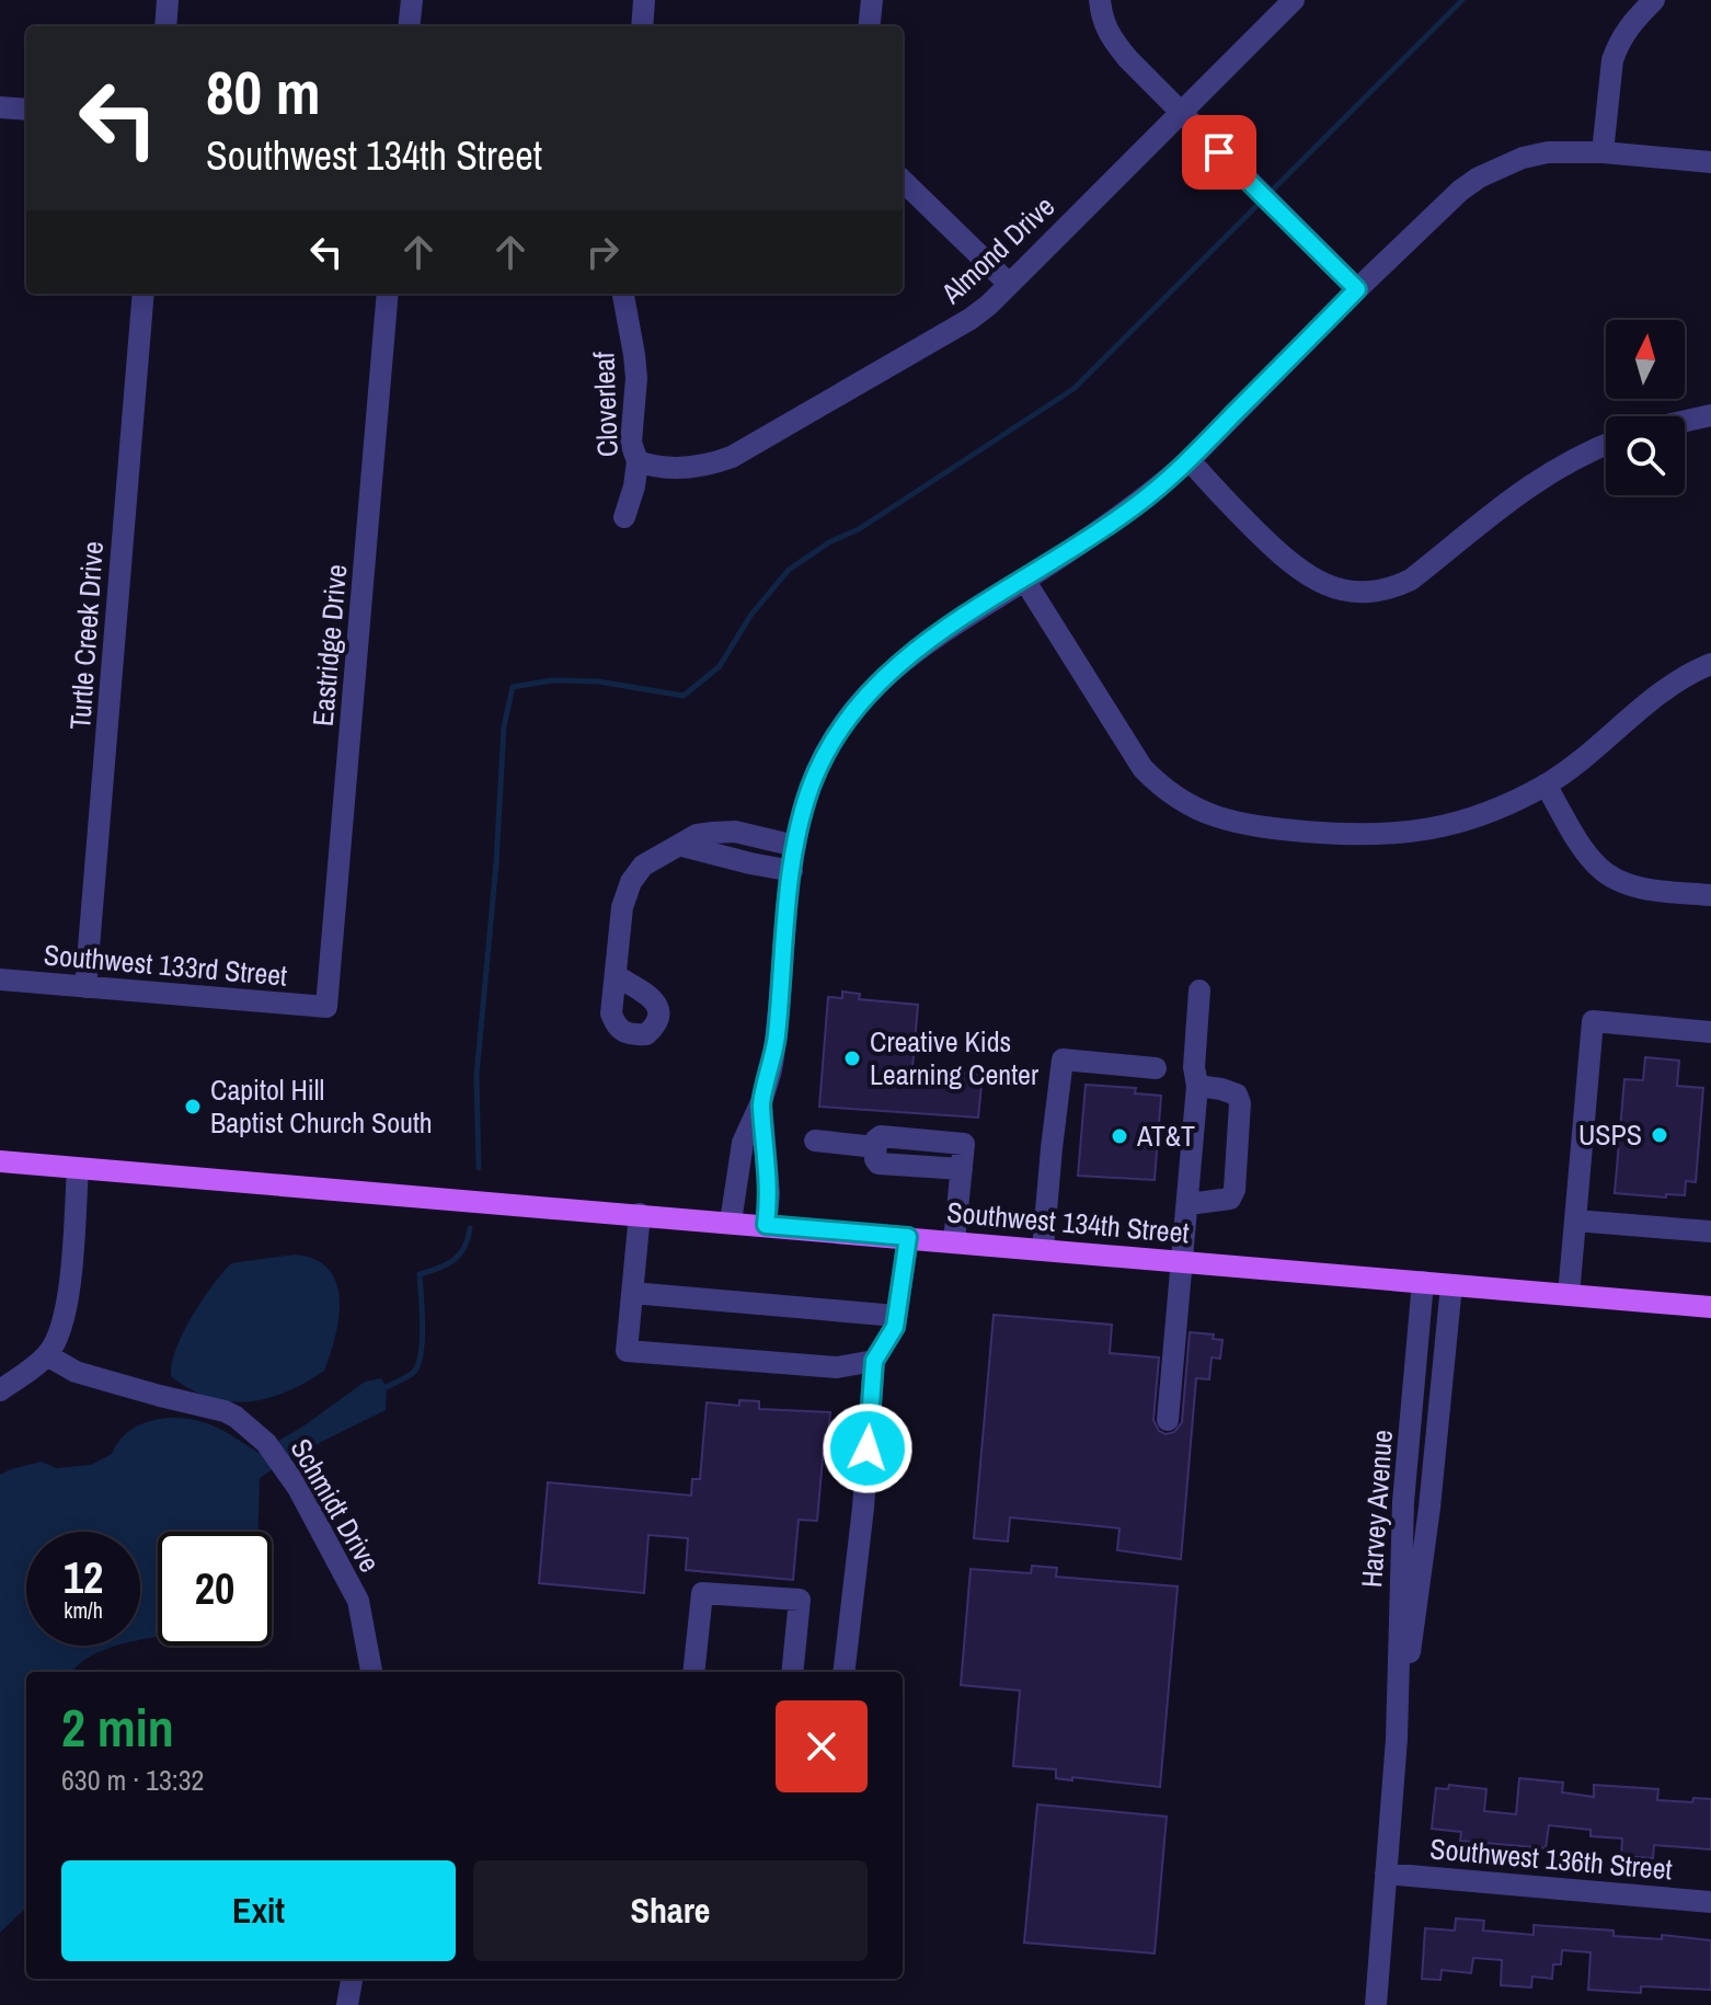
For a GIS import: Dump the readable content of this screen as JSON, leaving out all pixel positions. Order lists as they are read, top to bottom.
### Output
{
  "streets": {
    "main road": ["Southwest 134th Street"],
    "street": [
      "Almond Drive",
      "Cloverleaf",
      "Turtle Creek Drive",
      "Eastridge Drive",
      "Southwest 133rd Street",
      "Schmidt Drive",
      "Harvey Avenue",
      "Southwest 136th Street"
    ]
  },
  "crossings": [
    ["Almond Drive", "Cloverleaf"],
    ["Turtle Creek Drive", "Southwest 133rd Street"],
    ["Eastridge Drive", "Southwest 133rd Street"],
    ["Southwest 134th Street", "Harvey Avenue"],
    ["Harvey Avenue", "Southwest 136th Street"]
  ],
  "places": [
    "Creative Kids Learning Center",
    "Capitol Hill Baptist Church South",
    "USPS",
    "AT&T"
  ],
  "north": "top",
  "page": {
    "turn": ["80 m", "Southwest 134th Street"],
    "speed": "12 km/h",
    "limit": "20",
    "heading": ["2 min", "630 m · 13:32"],
    "buttons": ["Exit", "Share"]
  }
}
